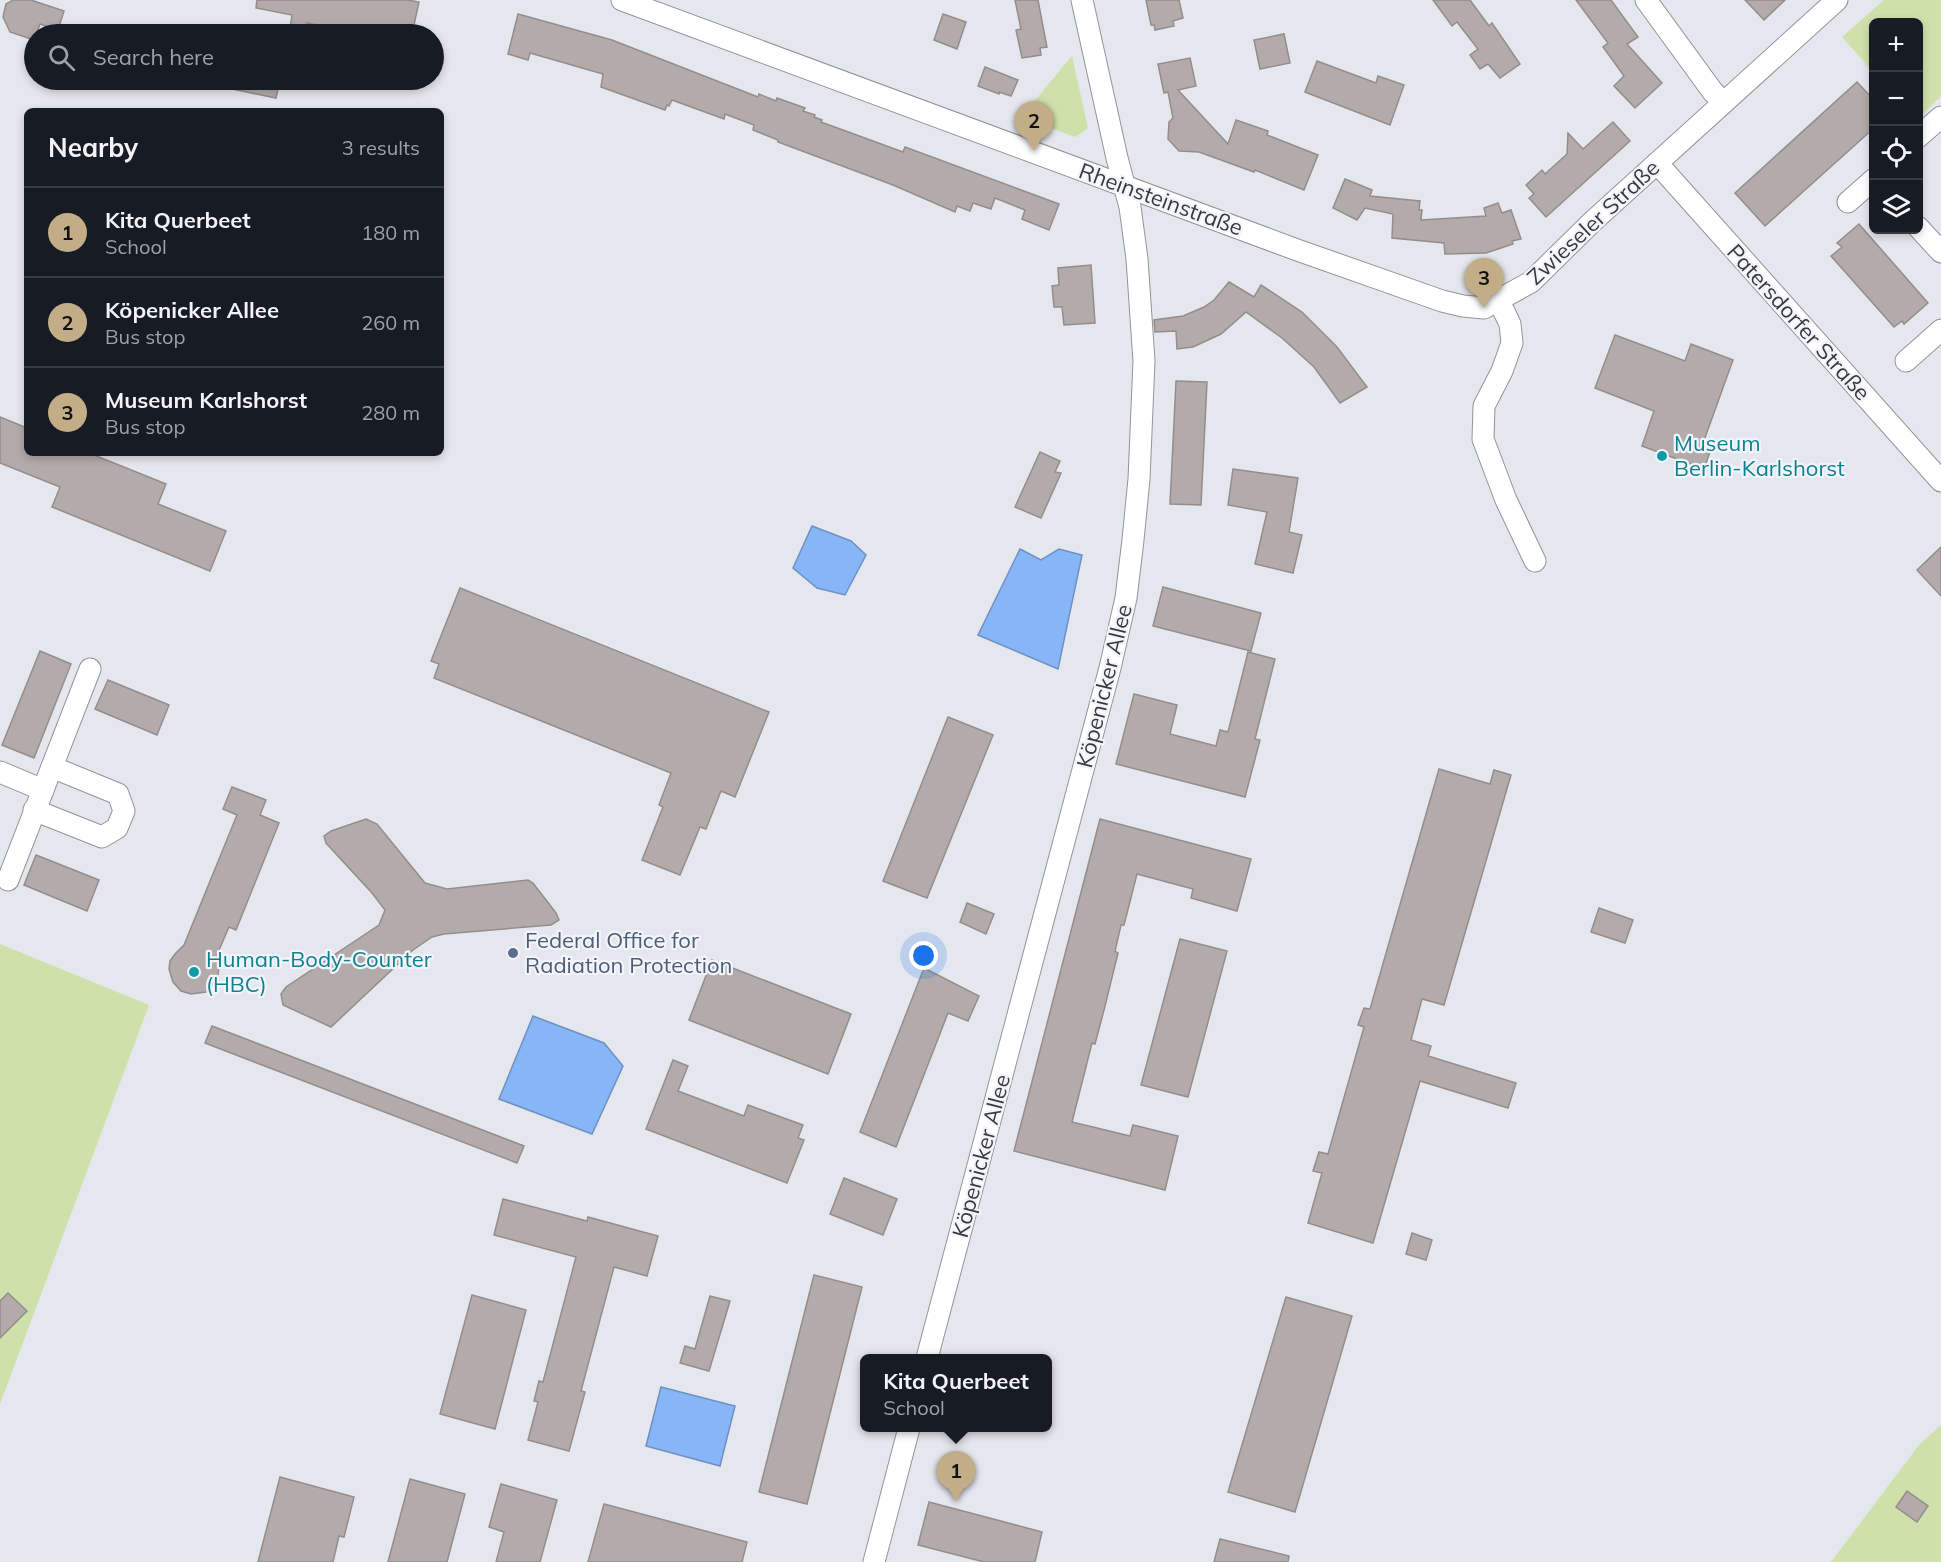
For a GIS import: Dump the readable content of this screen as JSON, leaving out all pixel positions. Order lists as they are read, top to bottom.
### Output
{
  "streets": {
    "street": [
      "Rheinsteinstraße",
      "Zwieseler Straße",
      "Patersdorfer Straße",
      "Köpenicker Allee"
    ]
  },
  "crossings": [
    ["Rheinsteinstraße", "Zwieseler Straße"],
    ["Rheinsteinstraße", "Köpenicker Allee"],
    ["Zwieseler Straße", "Patersdorfer Straße"]
  ],
  "places": ["Museum Berlin-Karlshorst", "Federal Office for Radiation Protection", "Human-Body-Counter (HBC)"],
  "page": {
    "map_buttons": ["+", "−"],
    "search": "Search here",
    "pins": ["2", "3", "1"],
    "heading": ["Nearby", "3 results"],
    "list": [
      {
        "mark": "1",
        "name": "Kita Querbeet",
        "note": "School",
        "value": "180 m"
      },
      {
        "mark": "2",
        "name": "Köpenicker Allee",
        "note": "Bus stop",
        "value": "260 m"
      },
      {
        "mark": "3",
        "name": "Museum Karlshorst",
        "note": "Bus stop",
        "value": "280 m"
      }
    ],
    "popup": ["Kita Querbeet", "School"]
  }
}
